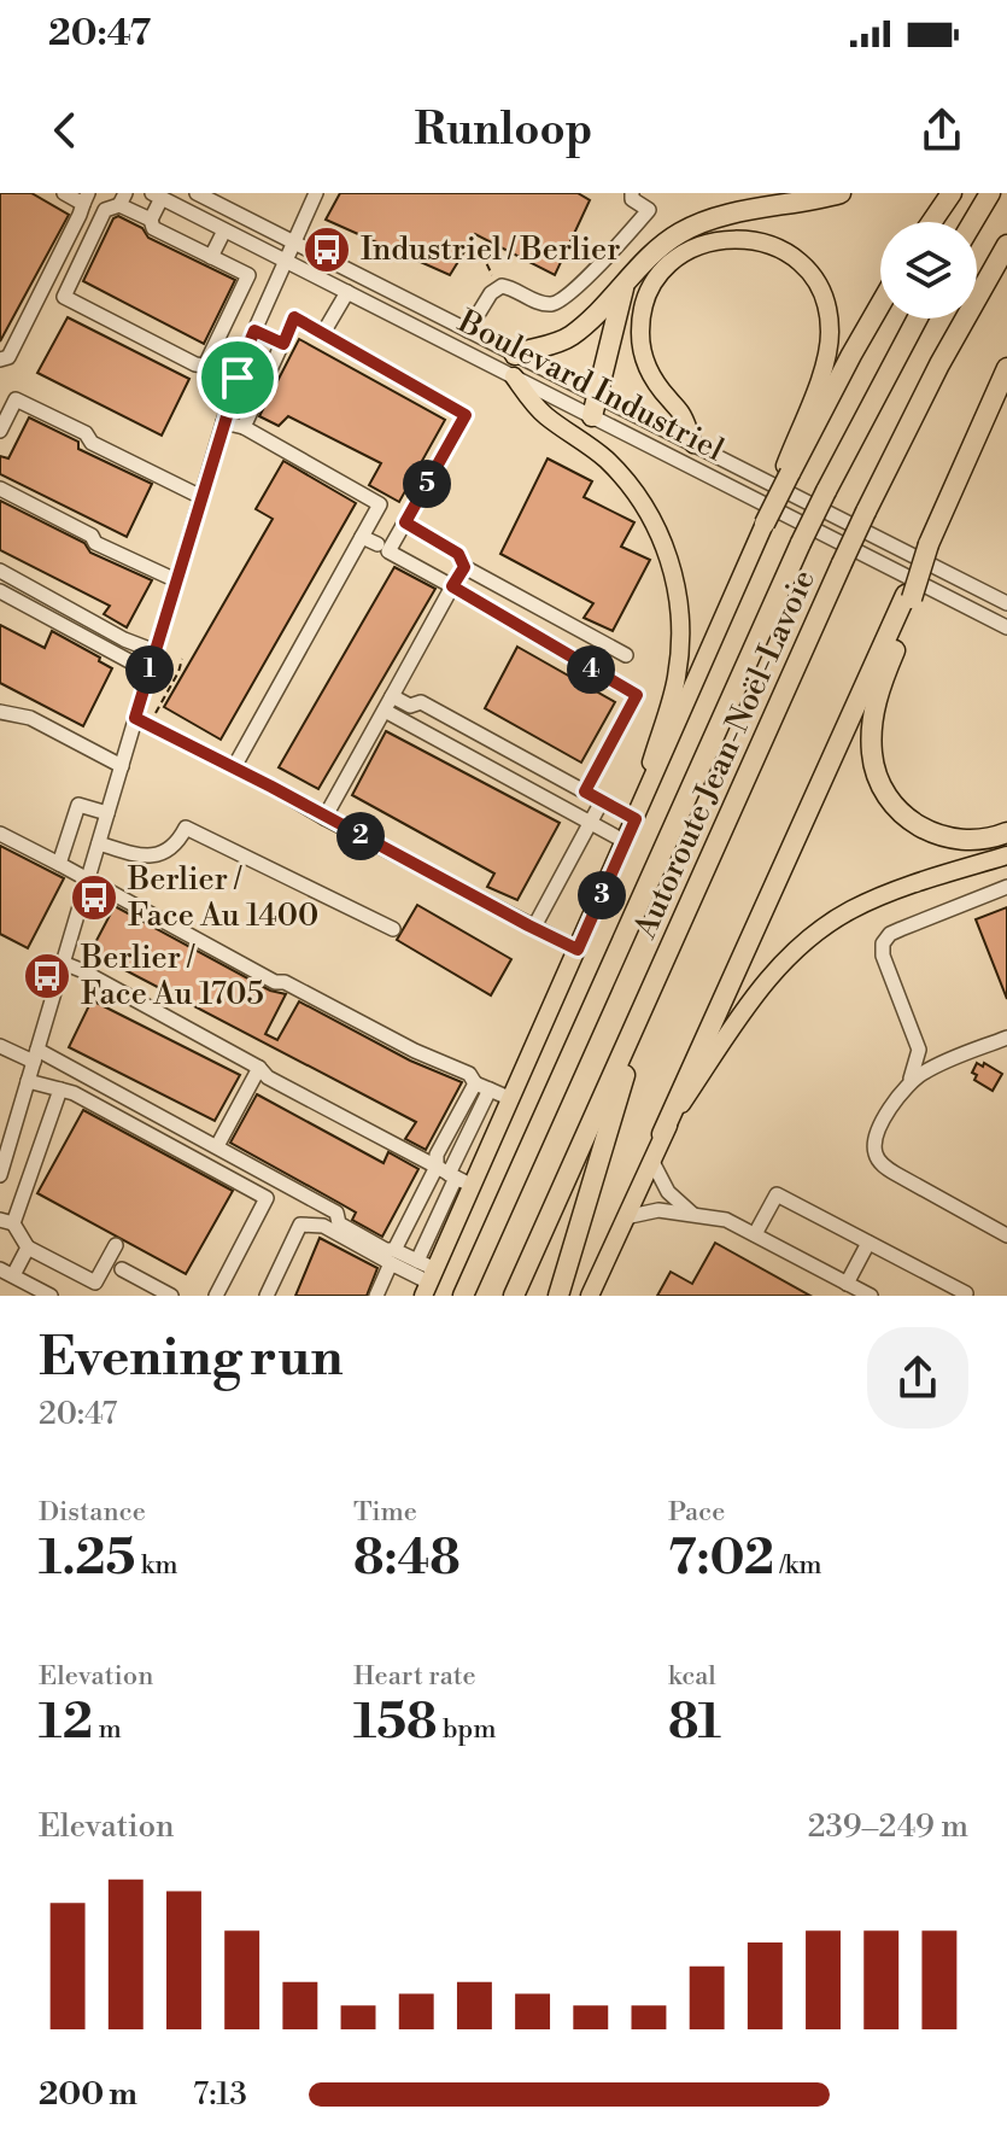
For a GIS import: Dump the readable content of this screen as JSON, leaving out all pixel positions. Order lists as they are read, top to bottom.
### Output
{
  "streets": {
    "highway": ["Autoroute Jean-Noël-Lavoie"],
    "street": ["Boulevard Industriel"]
  },
  "places": {
    "bus stop": ["Industriel / Berlier", "Berlier / Face Au 1400", "Berlier / Face Au 1705"]
  },
  "page": {
    "status": "20:47",
    "header": "Runloop",
    "pins": [
      "5",
      "1",
      "4",
      "2",
      "3"
    ],
    "heading": ["Evening run", "20:47"],
    "stats": [
      ["Distance", "1.25 km"],
      ["Time", "8:48"],
      ["Pace", "7:02 /km"],
      ["Elevation", "12 m"],
      ["Heart rate", "158 bpm"],
      ["kcal", "81"]
    ],
    "chart": ["Elevation", "239–249 m"],
    "list": [
      {
        "name": "200 m",
        "note": "7:13"
      }
    ]
  }
}
